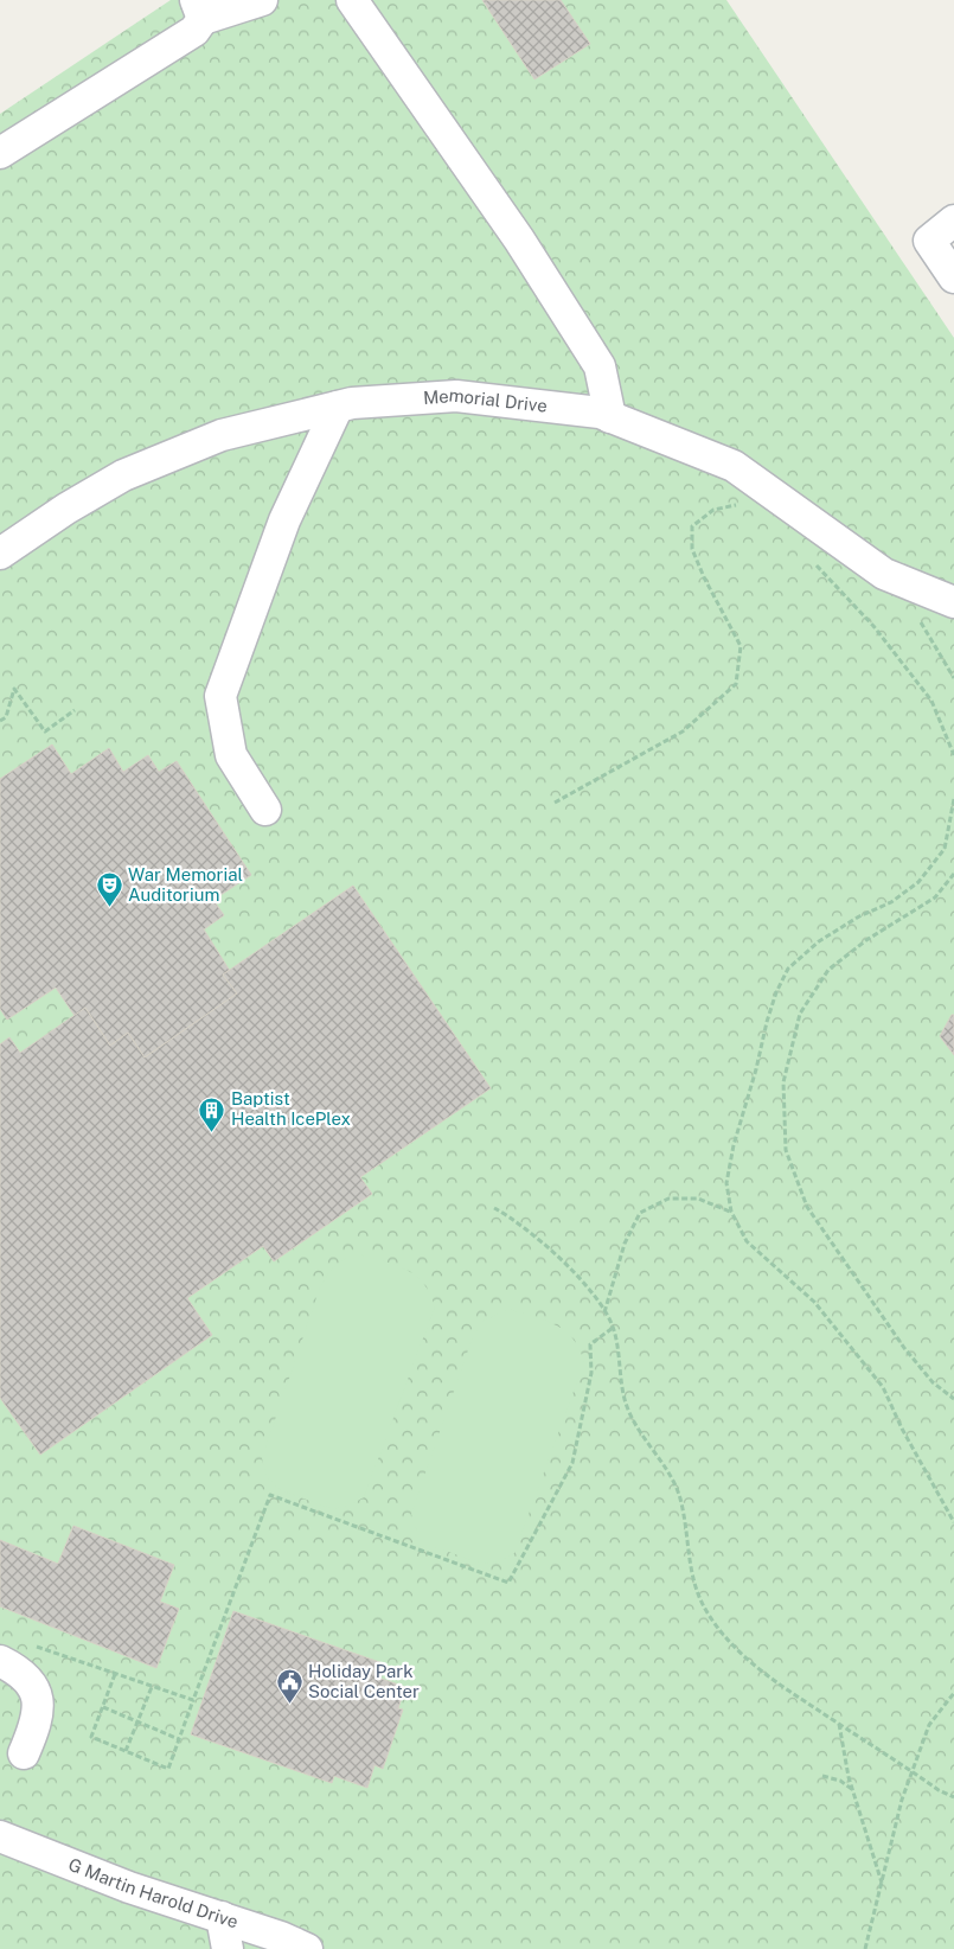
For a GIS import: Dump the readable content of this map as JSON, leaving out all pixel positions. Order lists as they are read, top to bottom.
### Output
{
  "streets": {
    "street": ["Memorial Drive", "G Martin Harold Drive"]
  },
  "places": {
    "theatre": ["War Memorial Auditorium"],
    "building": ["Baptist Health IcePlex"],
    "public building": ["Holiday Park Social Center"]
  }
}
